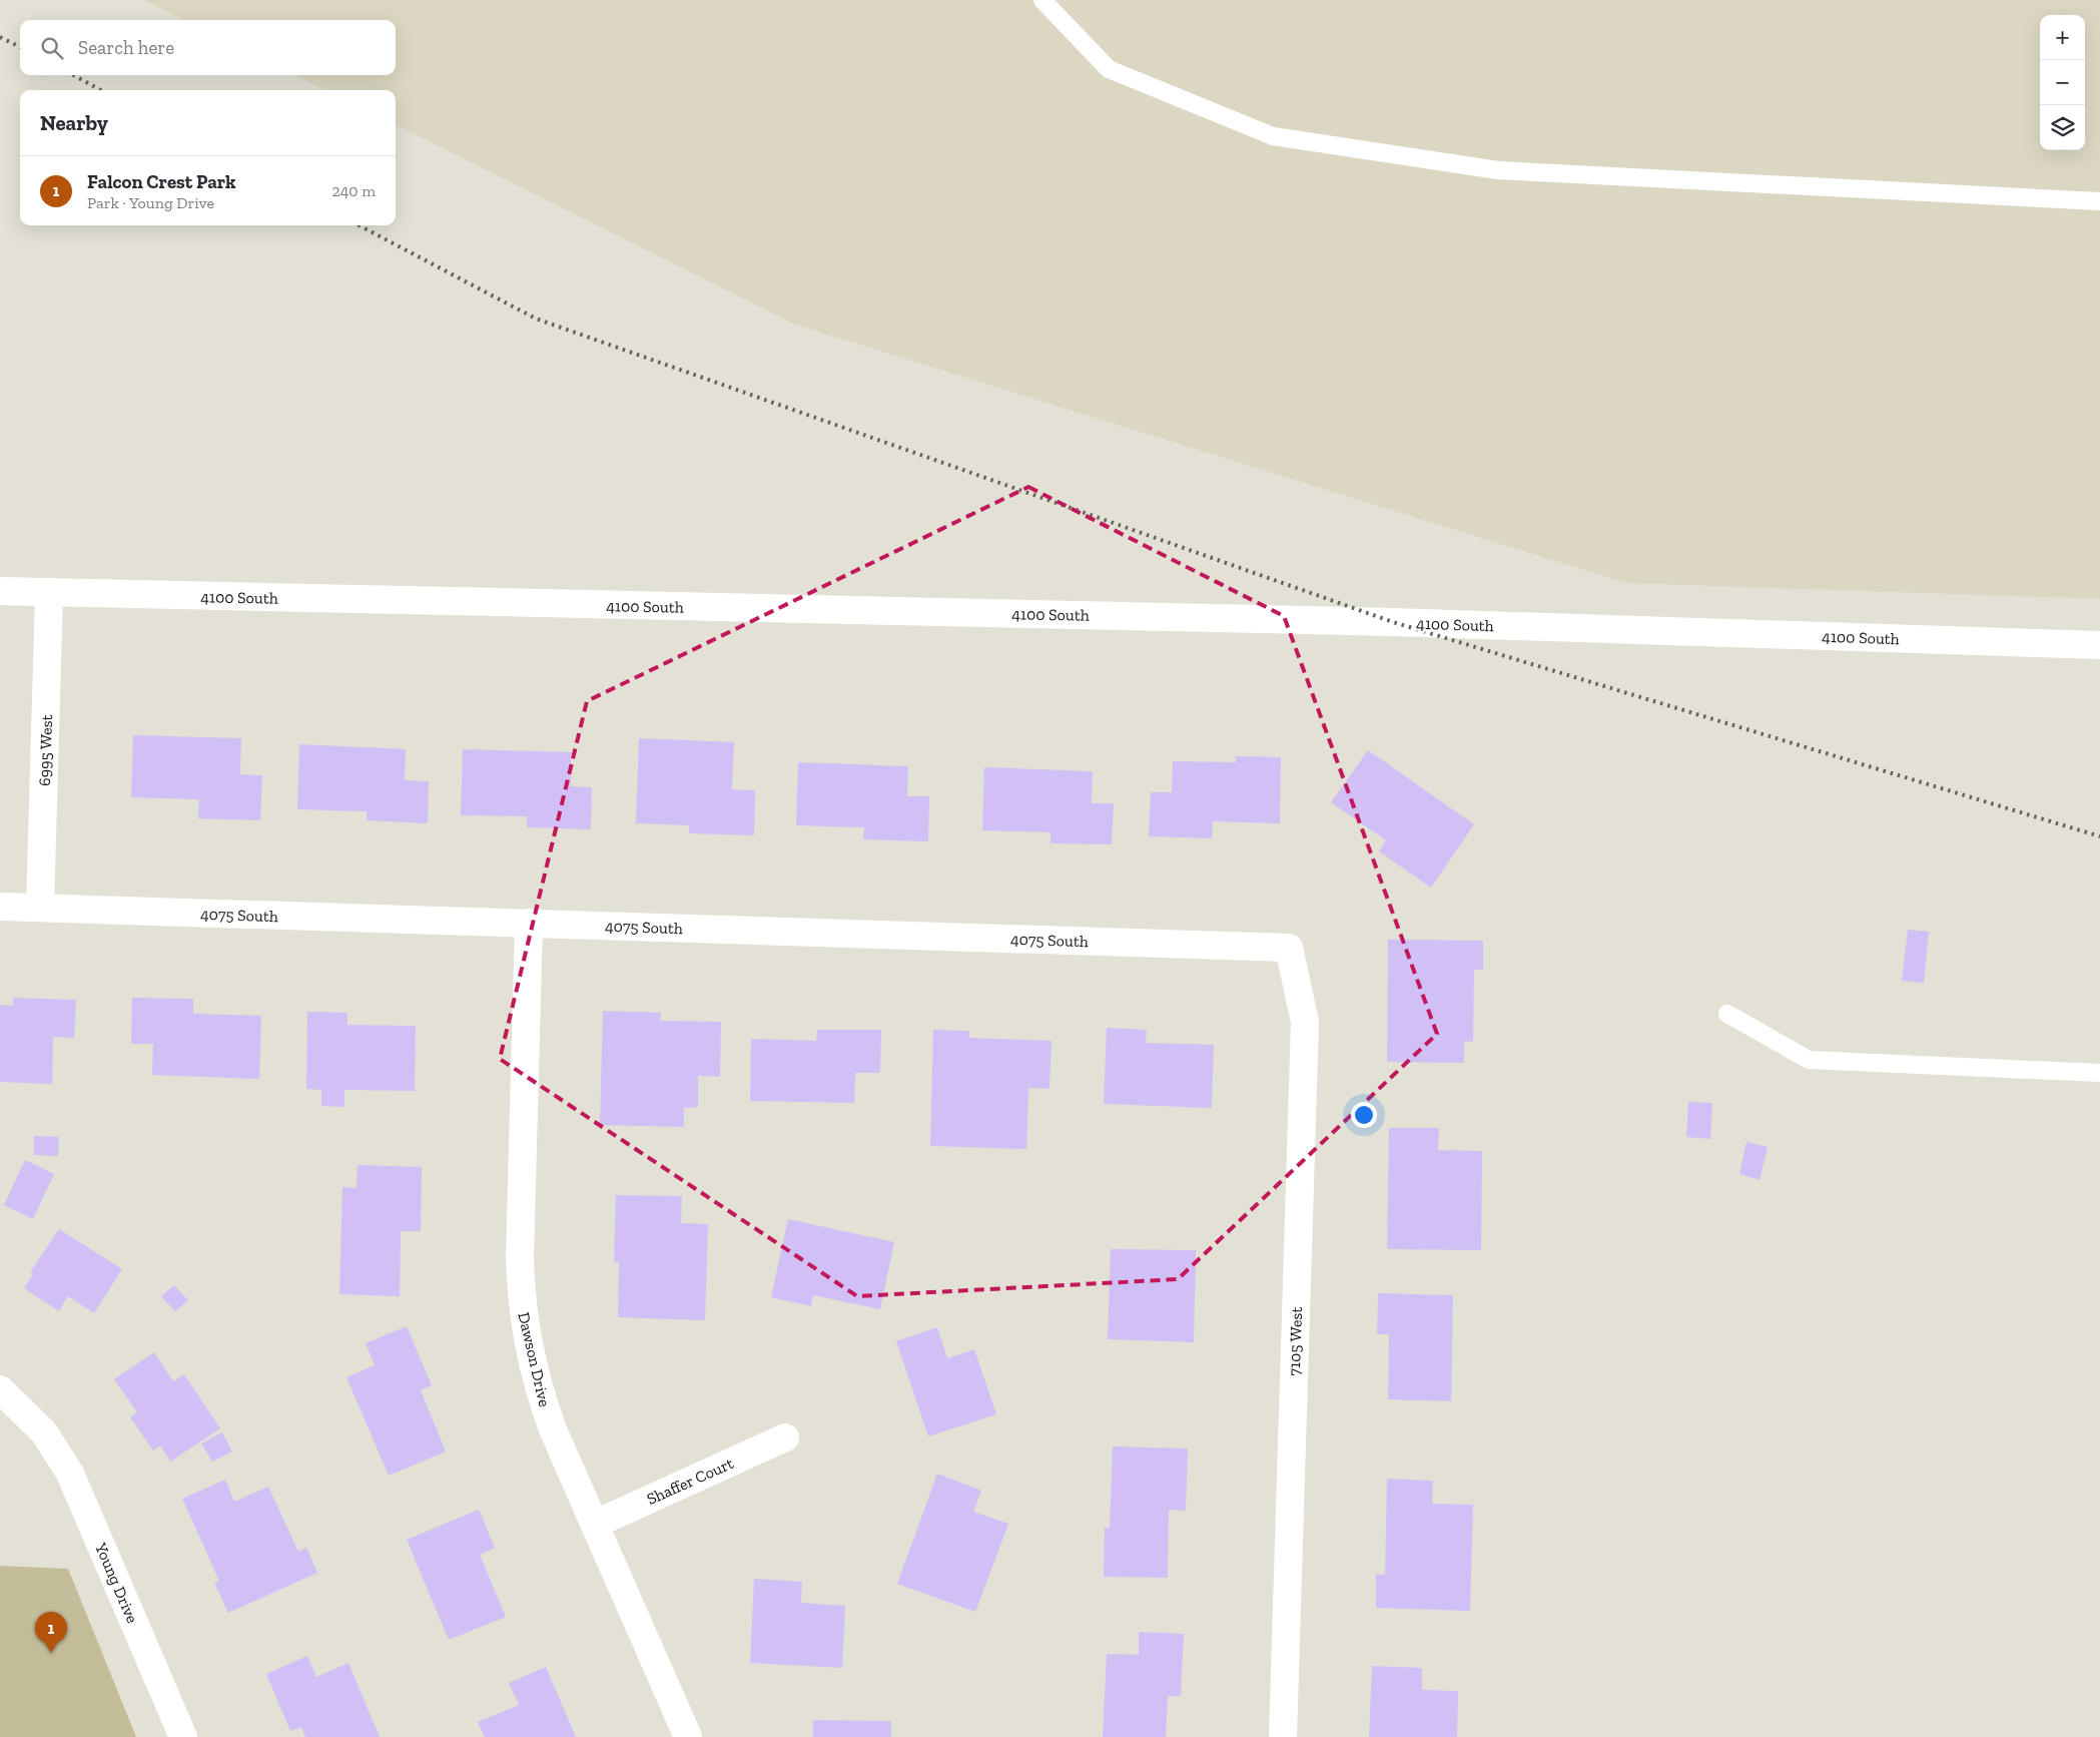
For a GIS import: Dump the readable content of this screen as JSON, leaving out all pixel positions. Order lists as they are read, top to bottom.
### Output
{
  "streets": {
    "street": [
      "4100 South",
      "6995 West",
      "4075 South",
      "7105 West",
      "Dawson Drive",
      "Shaffer Court",
      "Young Drive"
    ]
  },
  "crossings": [
    ["4100 South", "6995 West"],
    ["6995 West", "4075 South"],
    ["4075 South", "7105 West"],
    ["4075 South", "Dawson Drive"],
    ["Dawson Drive", "Shaffer Court"]
  ],
  "page": {
    "map_buttons": ["+", "−"],
    "search": "Search here",
    "heading": "Nearby",
    "list": [
      {
        "mark": "1",
        "name": "Falcon Crest Park",
        "note": "Park · Young Drive",
        "value": "240 m"
      }
    ],
    "pins": "1"
  }
}
